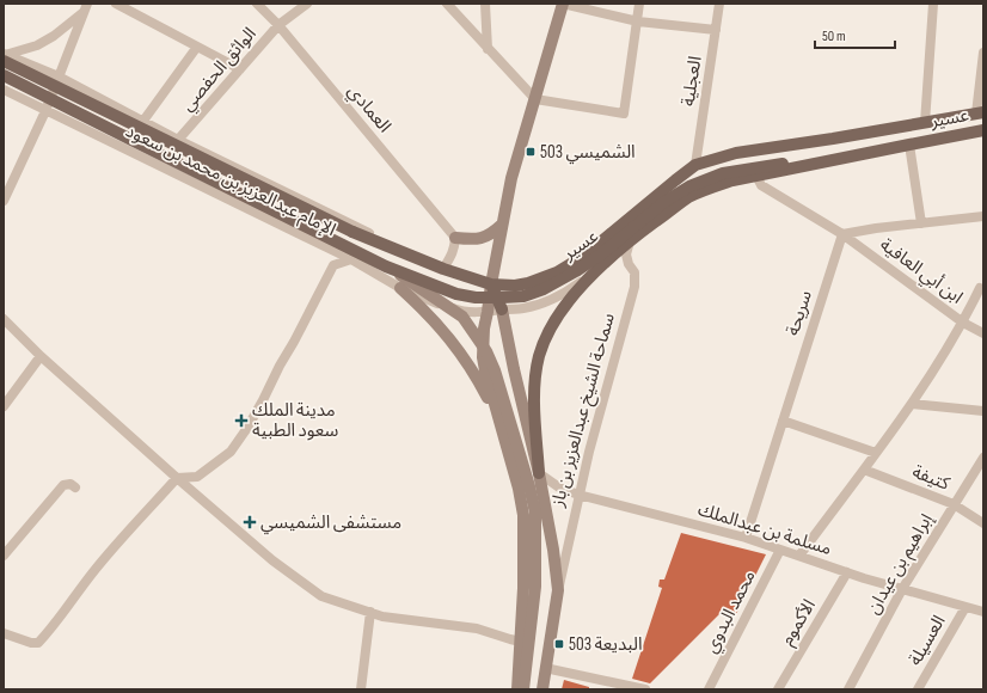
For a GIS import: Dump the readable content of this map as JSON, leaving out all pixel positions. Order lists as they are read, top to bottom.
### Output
{
  "streets": {
    "main road": ["عسير", "الإمام عبدالعزيز بن محمد بن سعود", "سماحة الشيخ عبدالعزيز بن باز"],
    "street": [
      "الواثق الحفصي",
      "العجلية",
      "العمادي",
      "ابن أبي العافية",
      "سريحة",
      "كتيفة",
      "مسلمة بن عبدالملك",
      "إبراهيم بن عيدان",
      "محمد البدوي",
      "الأكموم",
      "العسيلة"
    ]
  },
  "crossings": [
    ["الواثق الحفصي", "العمادي"],
    ["الواثق الحفصي", "الإمام عبدالعزيز بن محمد بن سعود"],
    ["عسير", "الإمام عبدالعزيز بن محمد بن سعود"],
    ["عسير", "سماحة الشيخ عبدالعزيز بن باز"],
    ["ابن أبي العافية", "سريحة"],
    ["ابن أبي العافية", "سماحة الشيخ عبدالعزيز بن باز"],
    ["سريحة", "مسلمة بن عبدالملك"],
    ["سماحة الشيخ عبدالعزيز بن باز", "مسلمة بن عبدالملك"],
    ["كتيفة", "إبراهيم بن عيدان"],
    ["مسلمة بن عبدالملك", "إبراهيم بن عيدان"],
    ["مسلمة بن عبدالملك", "محمد البدوي"],
    ["مسلمة بن عبدالملك", "الأكموم"],
    ["مسلمة بن عبدالملك", "العسيلة"]
  ],
  "places": {
    "transit": ["الشميسي 503", "البديعة 503"],
    "health": ["مدينة الملك سعود الطبية", "مستشفى الشميسي"]
  },
  "scale_bar": "50 m"
}
